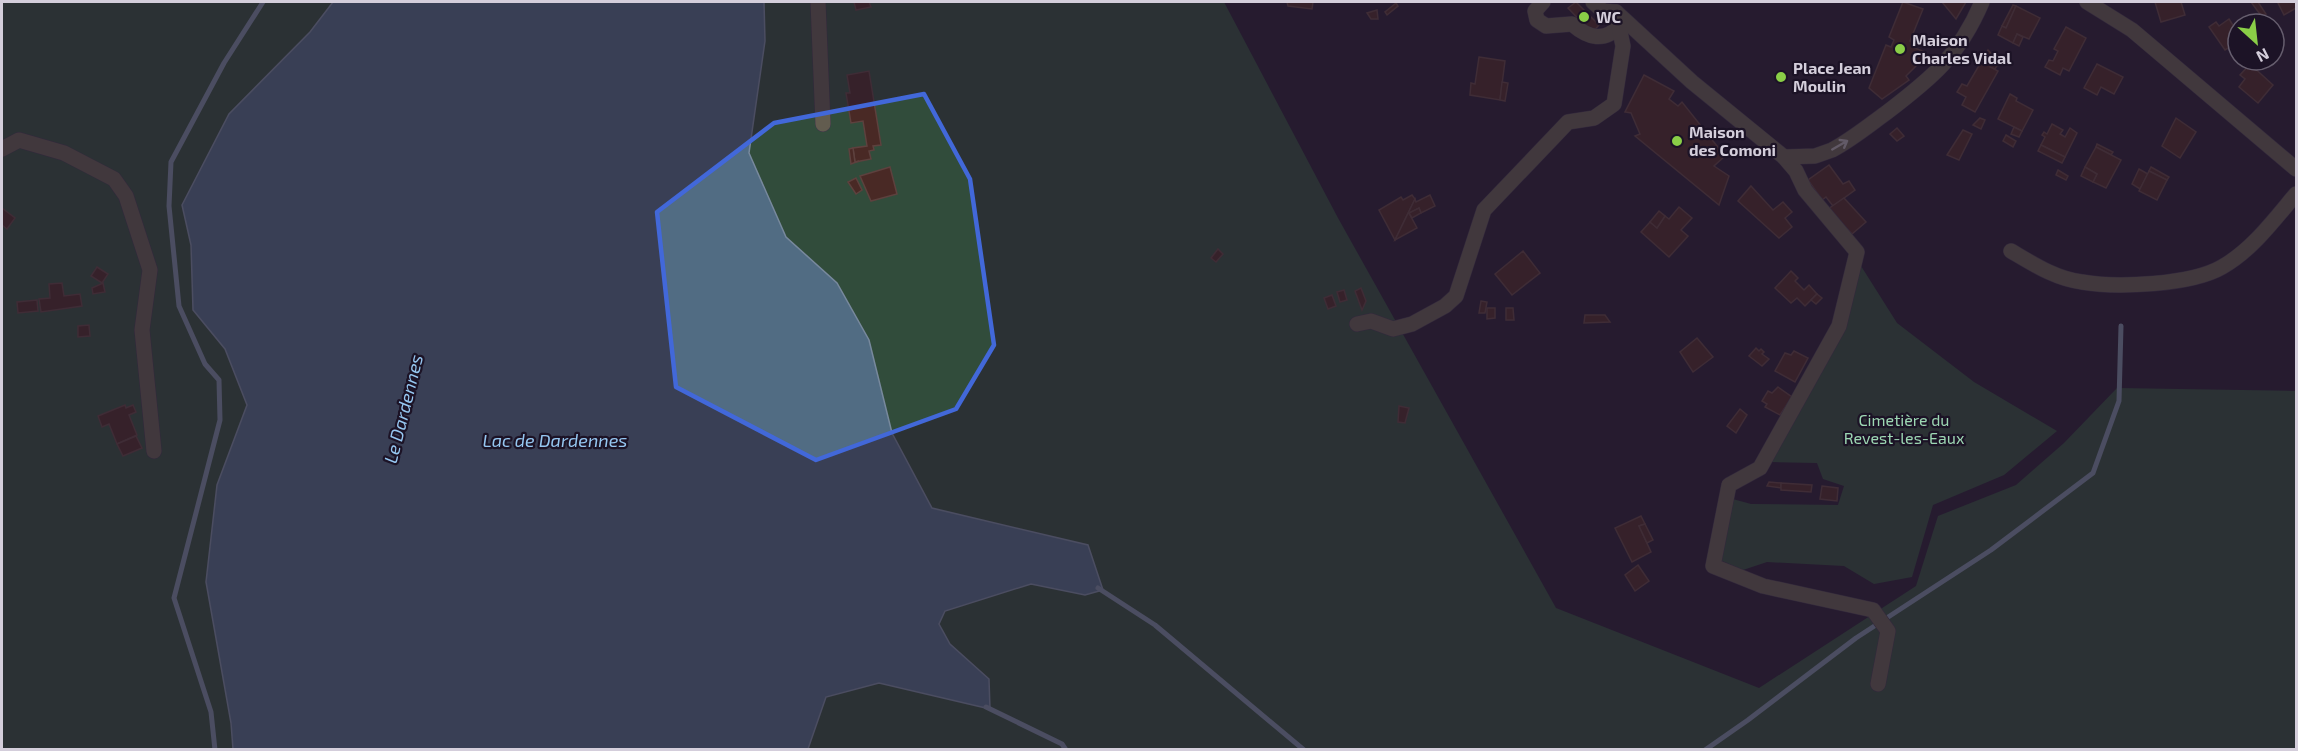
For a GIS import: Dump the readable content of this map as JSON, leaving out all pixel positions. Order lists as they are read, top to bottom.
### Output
{
  "water": ["Le Dardennes", "Lac de Dardennes"],
  "parks": ["Cimetière du Revest-les-Eaux"],
  "places": [
    "WC",
    "Maison Charles Vidal",
    "Place Jean Moulin",
    "Maison des Comoni"
  ],
  "north": "bottom right"
}
